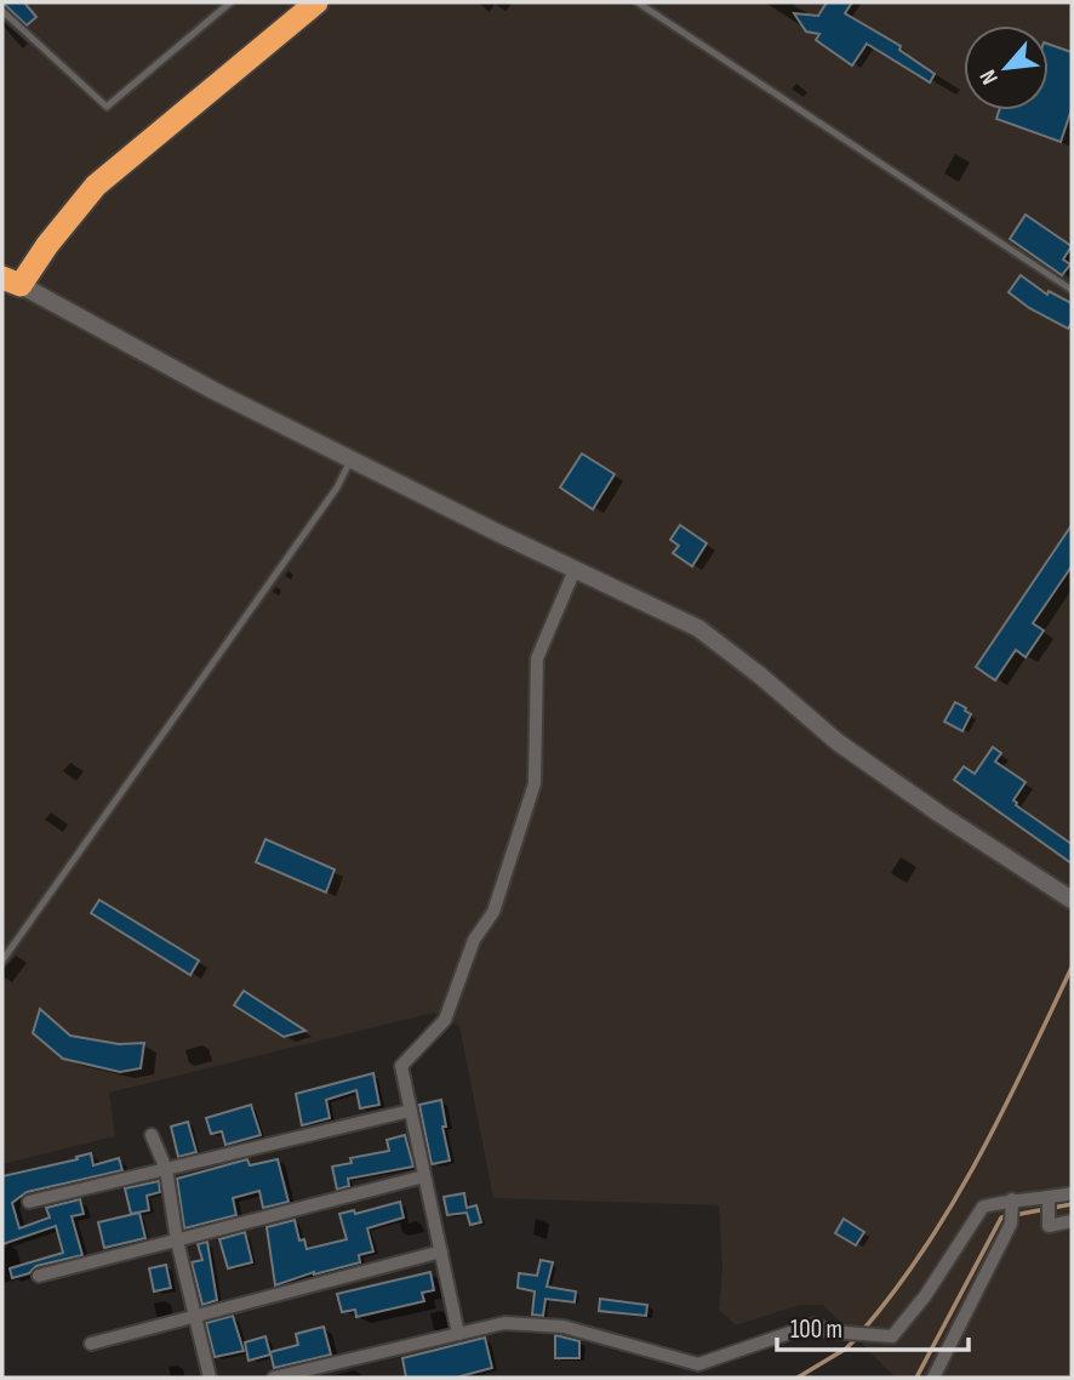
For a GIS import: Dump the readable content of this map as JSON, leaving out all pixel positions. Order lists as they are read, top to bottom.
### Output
{
  "scale_bar": "100 m",
  "north": "bottom left"
}
